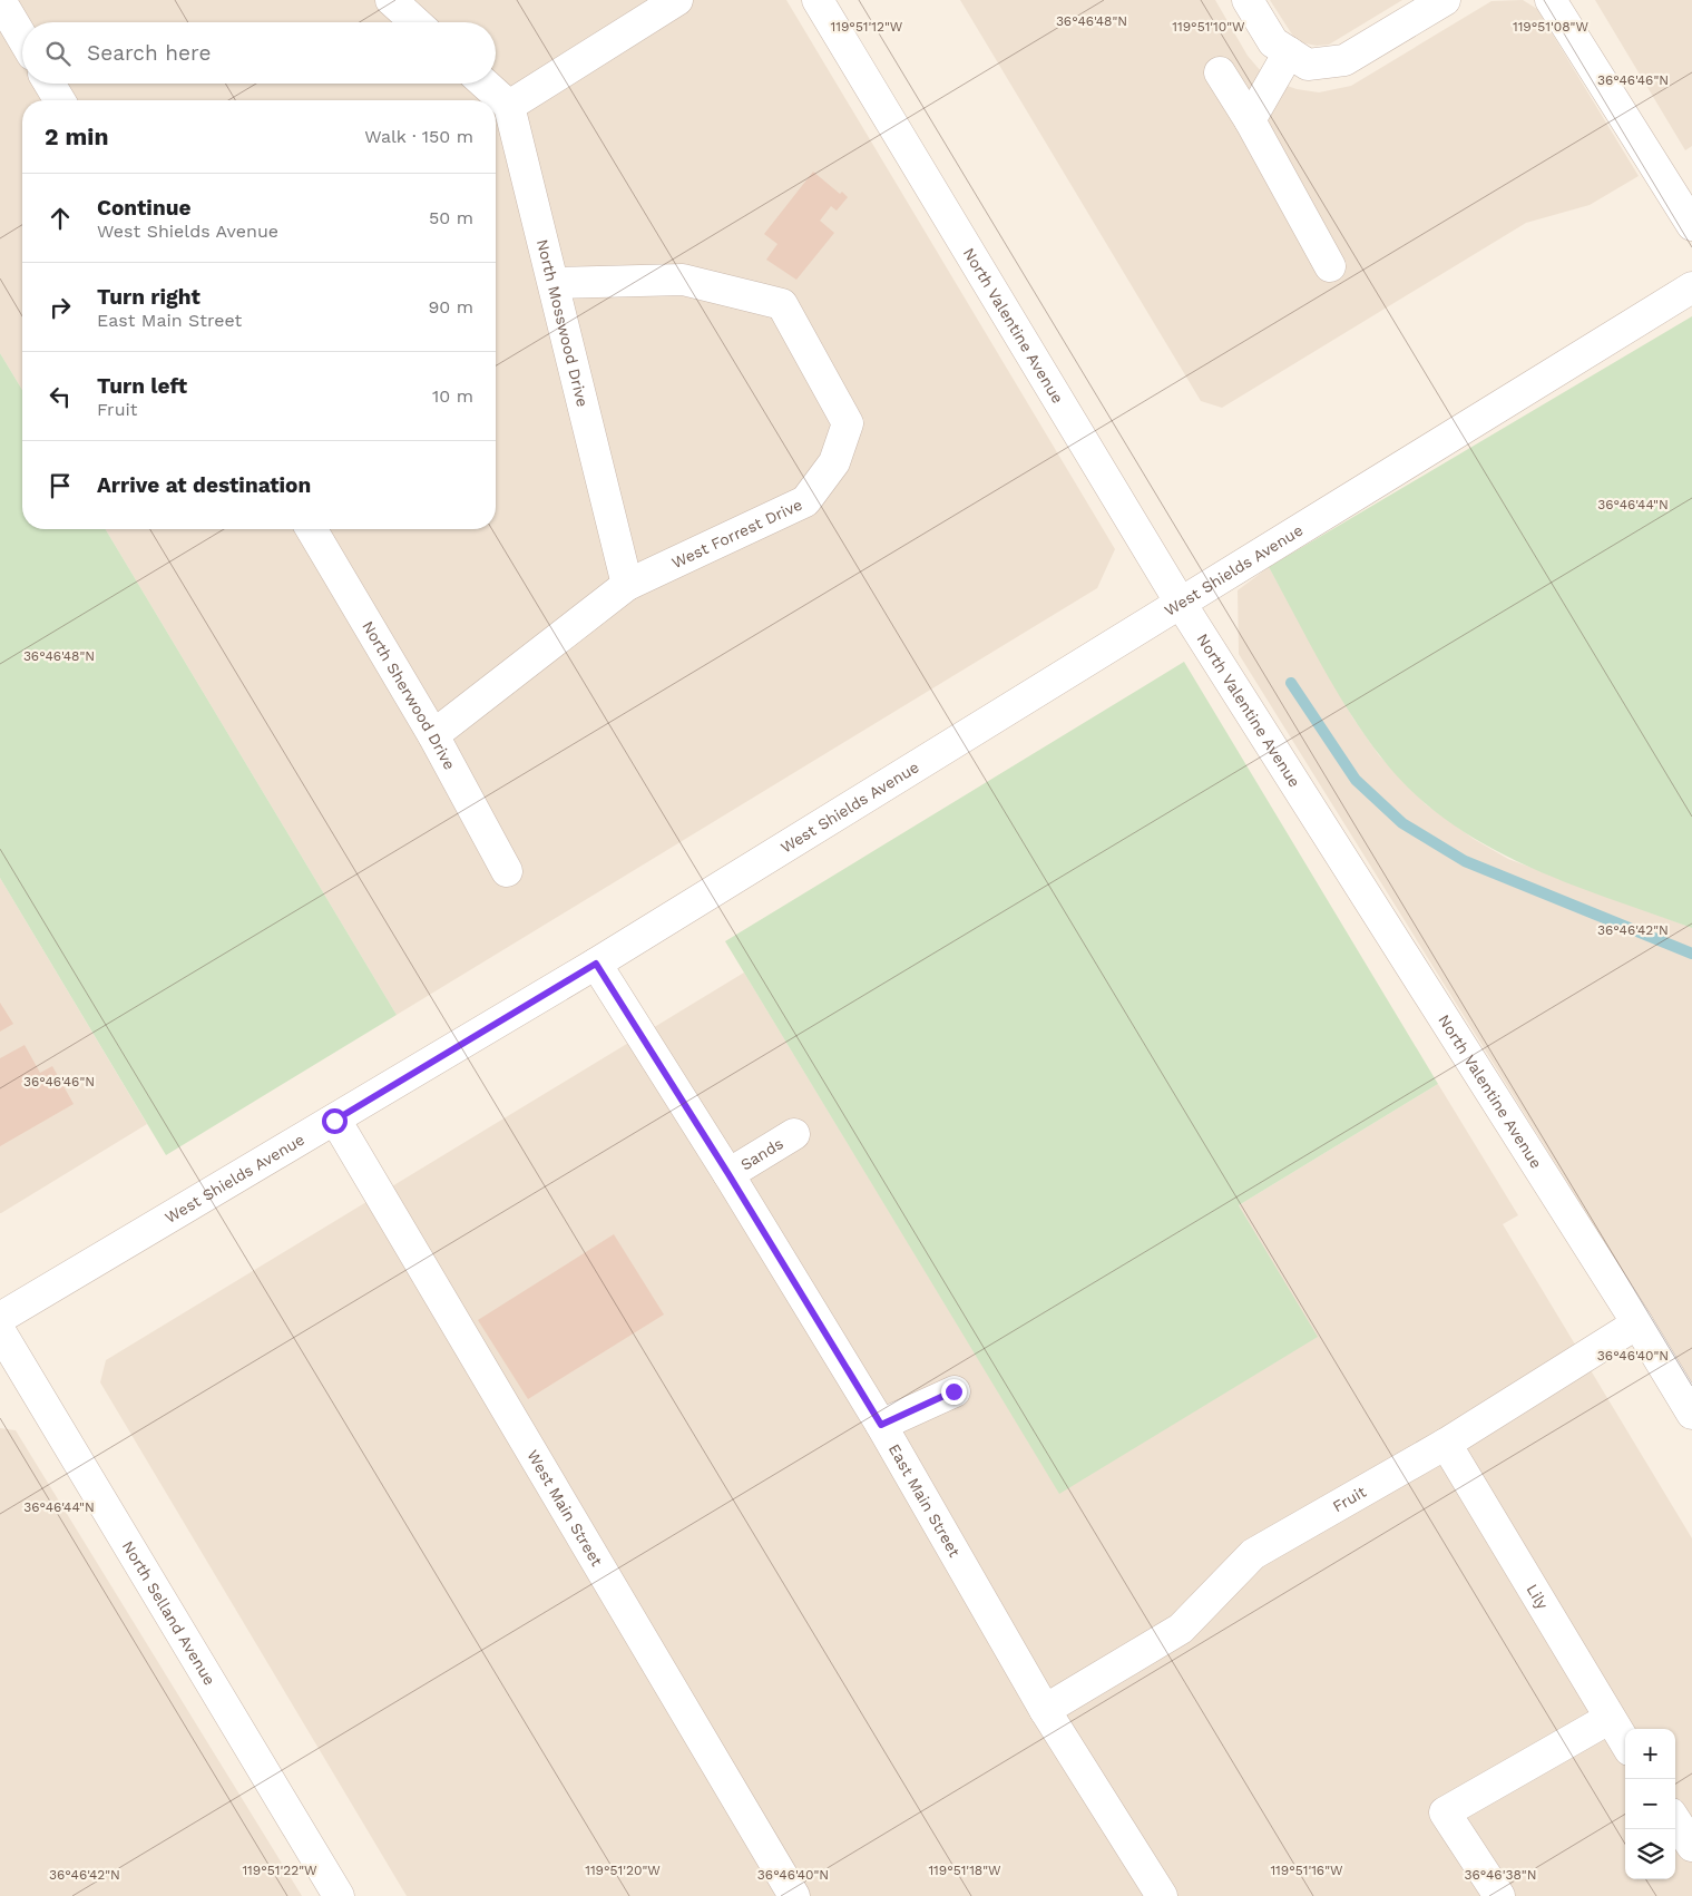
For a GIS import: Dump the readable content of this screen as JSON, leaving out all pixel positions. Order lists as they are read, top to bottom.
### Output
{
  "streets": {
    "street": [
      "North Mosswood Drive",
      "North Valentine Avenue",
      "West Forrest Drive",
      "West Shields Avenue",
      "North Sherwood Drive",
      "Sands",
      "Fruit",
      "East Main Street",
      "West Main Street",
      "Lily",
      "North Selland Avenue"
    ]
  },
  "crossings": [
    ["North Mosswood Drive", "West Forrest Drive"],
    ["North Valentine Avenue", "West Shields Avenue"],
    ["North Valentine Avenue", "Fruit"],
    ["West Forrest Drive", "North Sherwood Drive"],
    ["West Shields Avenue", "East Main Street"],
    ["West Shields Avenue", "West Main Street"],
    ["Sands", "East Main Street"],
    ["Fruit", "East Main Street"],
    ["Fruit", "Lily"]
  ],
  "page": {
    "search": "Search here",
    "heading": ["2 min", "Walk · 150 m"],
    "list": [
      ["Continue", "West Shields Avenue", "50 m"],
      ["Turn right", "East Main Street", "90 m"],
      ["Turn left", "Fruit", "10 m"],
      "Arrive at destination"
    ],
    "map_buttons": ["+", "−"]
  },
  "coordinates": [
    "36°46'48\"N",
    "119°51'12\"W",
    "119°51'10\"W",
    "119°51'08\"W",
    "36°46'46\"N",
    "36°46'44\"N",
    "36°46'42\"N",
    "36°46'40\"N",
    "119°51'22\"W",
    "119°51'20\"W",
    "119°51'18\"W",
    "119°51'16\"W",
    "36°46'38\"N"
  ]
}
